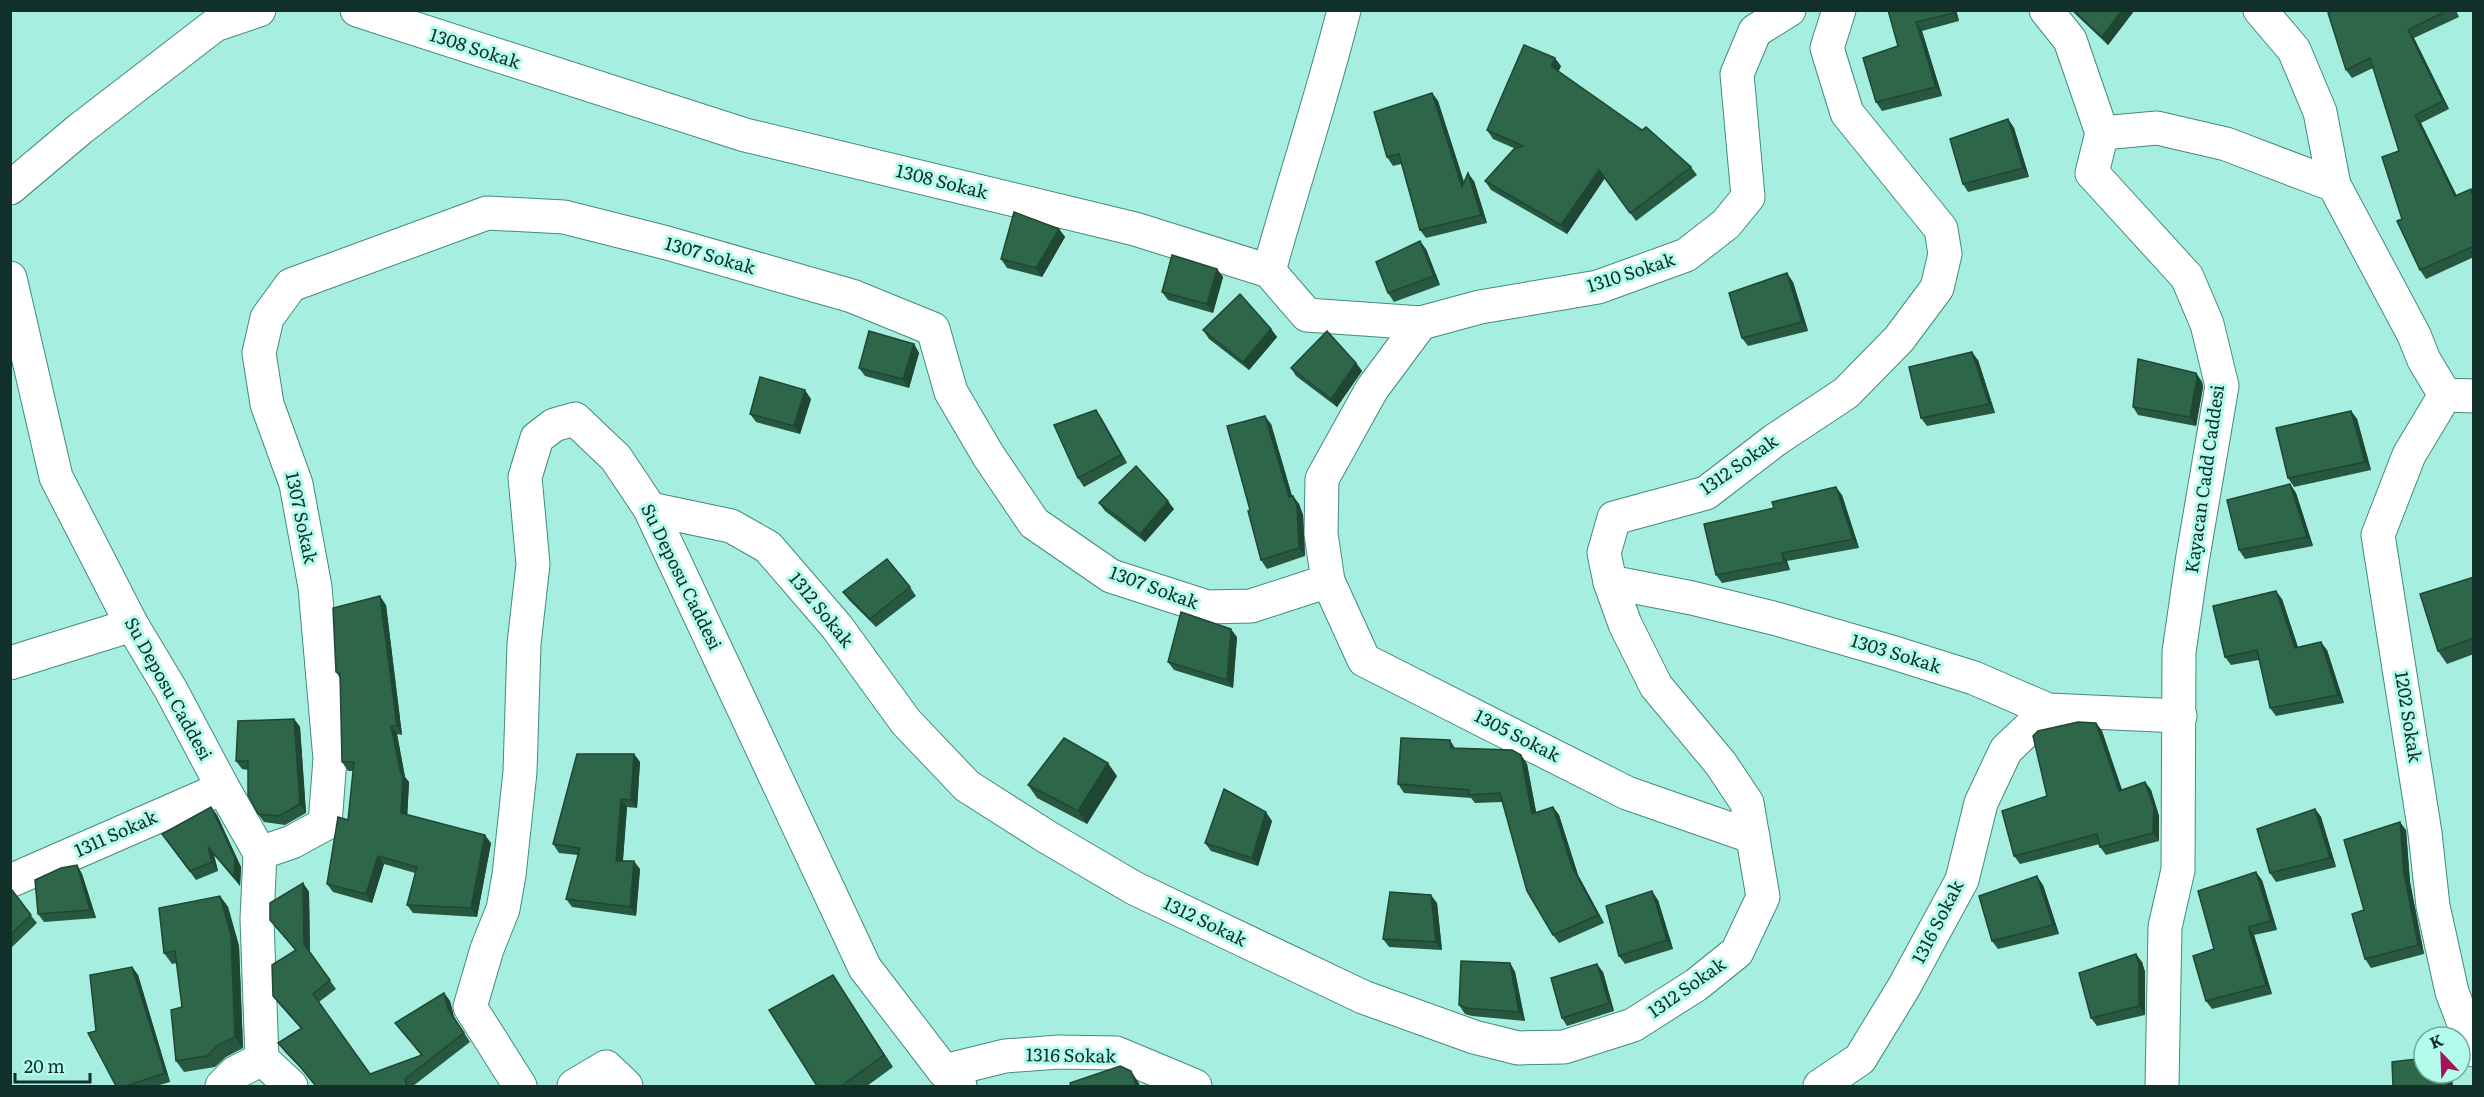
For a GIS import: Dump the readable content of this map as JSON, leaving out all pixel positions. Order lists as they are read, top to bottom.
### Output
{
  "streets": {
    "street": [
      "1308 Sokak",
      "1307 Sokak",
      "1310 Sokak",
      "1312 Sokak",
      "Kayacan Cadd Caddesi",
      "Su Deposu Caddesi",
      "1303 Sokak",
      "1202 Sokak",
      "1305 Sokak",
      "1311 Sokak",
      "1316 Sokak"
    ]
  },
  "crossings": [
    ["1308 Sokak", "1310 Sokak"],
    ["1307 Sokak", "Su Deposu Caddesi"],
    ["1307 Sokak", "1305 Sokak"],
    ["1312 Sokak", "Su Deposu Caddesi"],
    ["1312 Sokak", "1303 Sokak"],
    ["1312 Sokak", "1305 Sokak"],
    ["Kayacan Cadd Caddesi", "1303 Sokak"],
    ["Su Deposu Caddesi", "1311 Sokak"],
    ["Su Deposu Caddesi", "1316 Sokak"],
    ["1303 Sokak", "1316 Sokak"]
  ],
  "scale_bar": "20 m",
  "north": "top left"
}
